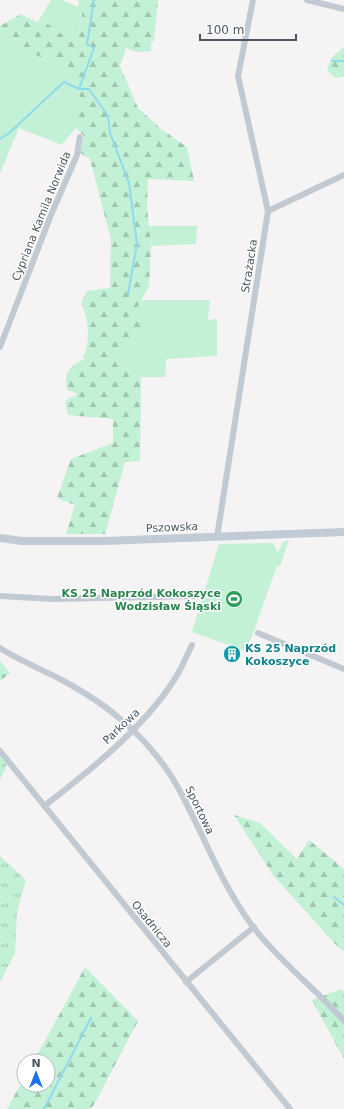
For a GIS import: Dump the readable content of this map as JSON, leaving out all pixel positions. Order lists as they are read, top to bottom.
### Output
{
  "streets": {
    "main road": ["Pszowska"],
    "street": [
      "Cypriana Kamila Norwida",
      "Strażacka",
      "Parkowa",
      "Sportowa",
      "Osadnicza"
    ]
  },
  "crossings": [
    ["Strażacka", "Pszowska"],
    ["Parkowa", "Sportowa"],
    ["Parkowa", "Osadnicza"]
  ],
  "places": {
    "sports": ["KS 25 Naprzód Kokoszyce Wodzisław Śląski"],
    "building": ["KS 25 Naprzód Kokoszyce"]
  },
  "scale_bar": "100 m",
  "north": "top"
}
